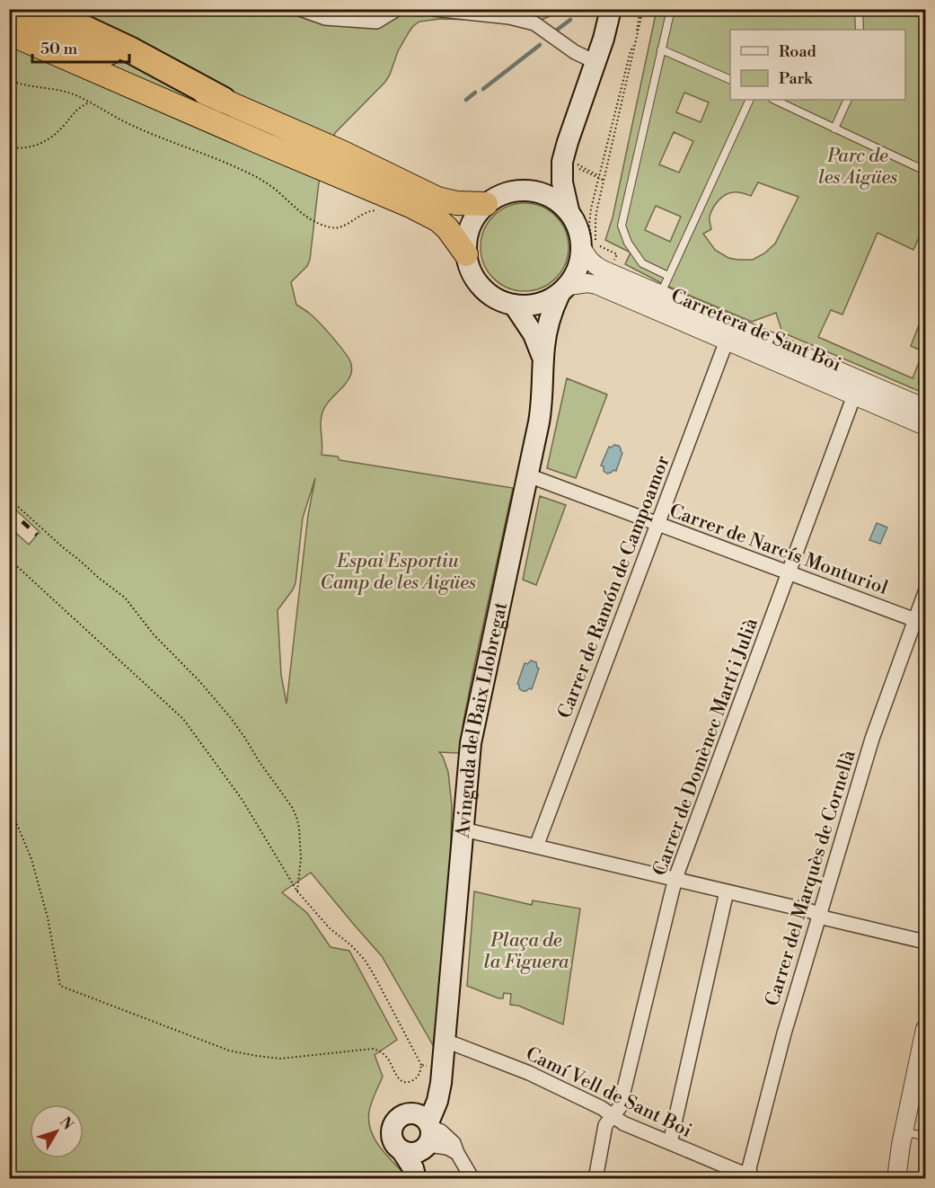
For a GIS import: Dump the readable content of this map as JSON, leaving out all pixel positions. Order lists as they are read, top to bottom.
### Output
{
  "streets": {
    "main road": ["Avinguda del Baix Llobregat"],
    "street": [
      "Carretera de Sant Boi",
      "Carrer de Narcís Monturiol",
      "Carrer de Ramón de Campoamor",
      "Carrer de Domènec Martí i Julià",
      "Carrer del Marquès de Cornellà",
      "Camí Vell de Sant Boi"
    ]
  },
  "crossings": [
    ["Carretera de Sant Boi", "Carrer de Ramón de Campoamor"],
    ["Carretera de Sant Boi", "Avinguda del Baix Llobregat"],
    ["Carretera de Sant Boi", "Carrer de Domènec Martí i Julià"],
    ["Carrer de Narcís Monturiol", "Carrer de Ramón de Campoamor"],
    ["Carrer de Narcís Monturiol", "Avinguda del Baix Llobregat"],
    ["Carrer de Narcís Monturiol", "Carrer de Domènec Martí i Julià"],
    ["Carrer de Narcís Monturiol", "Carrer del Marquès de Cornellà"],
    ["Avinguda del Baix Llobregat", "Camí Vell de Sant Boi"],
    ["Carrer de Domènec Martí i Julià", "Camí Vell de Sant Boi"],
    ["Carrer del Marquès de Cornellà", "Camí Vell de Sant Boi"]
  ],
  "parks": ["Parc de les Aigües", "Espai Esportiu Camp de les Aigües", "Plaça de la Figuera"],
  "legend": ["Road", "Park"],
  "scale_bar": "50 m",
  "north": "top right"
}
